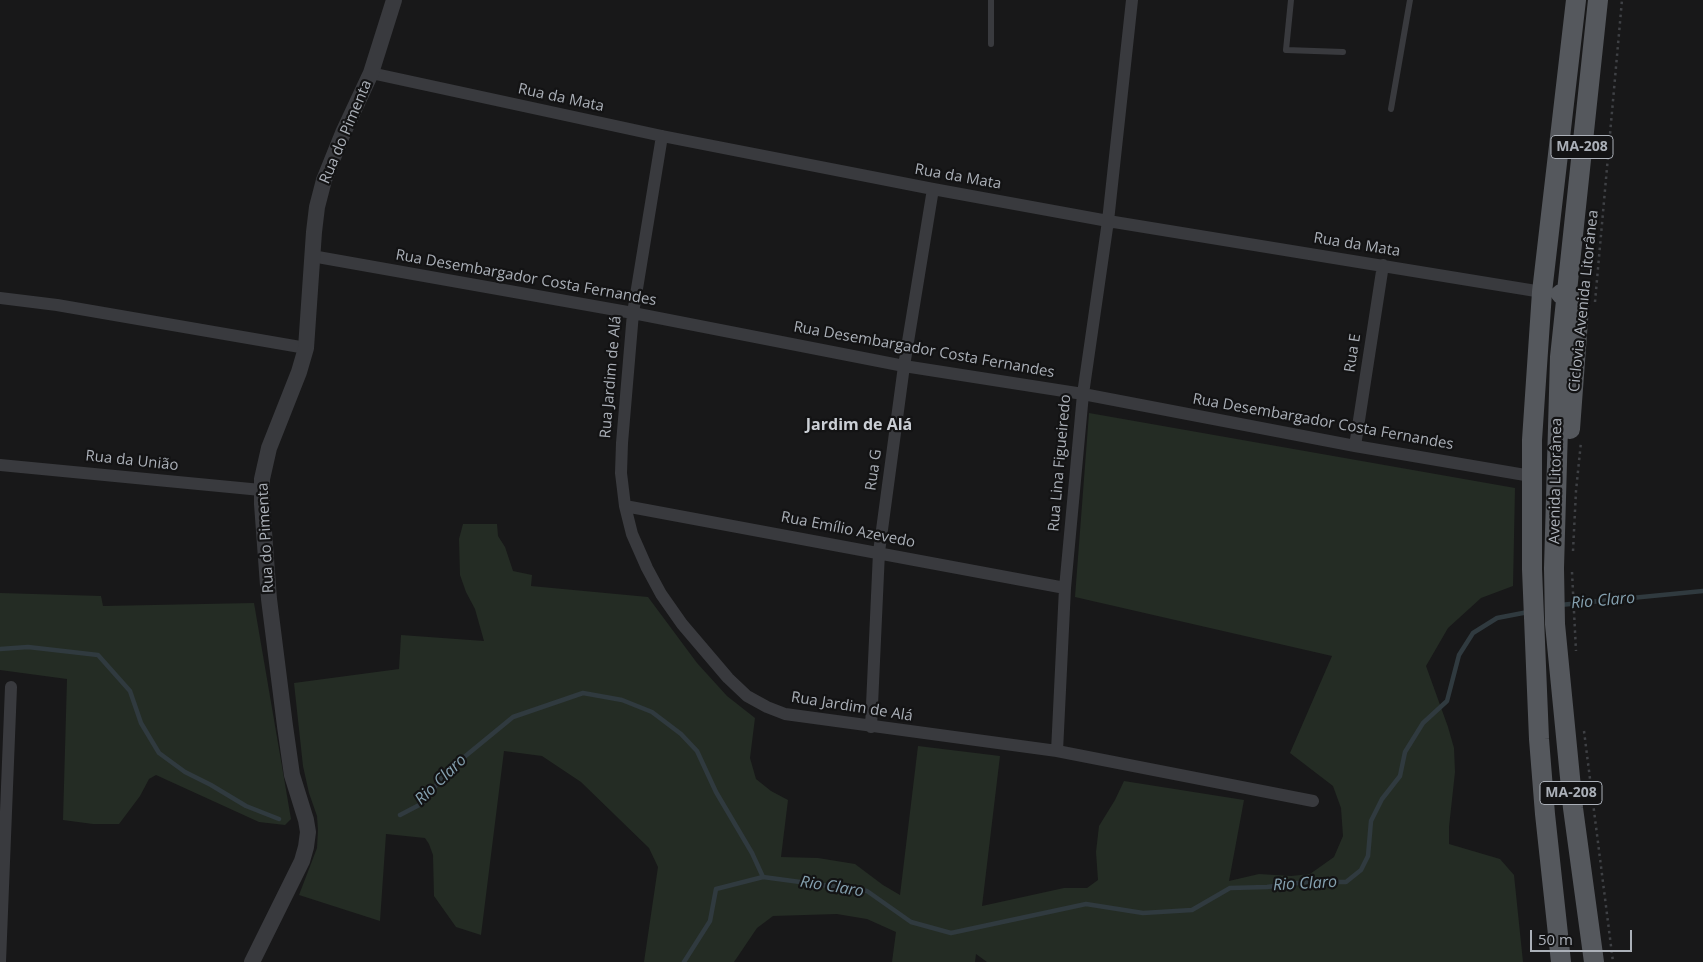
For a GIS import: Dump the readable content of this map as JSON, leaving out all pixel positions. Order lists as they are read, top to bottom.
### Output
{
  "streets": {
    "main road": ["MA-208", "Avenida Litorânea"],
    "street": [
      "Rua da Mata",
      "Rua do Pimenta",
      "Rua Desembargador Costa Fernandes",
      "Rua E",
      "Rua Jardim de Alá",
      "Rua da União",
      "Rua Lina Figueiredo",
      "Rua G",
      "Rua Emílio Azevedo"
    ],
    "path": ["Ciclovia Avenida Litorânea"]
  },
  "crossings": [
    ["Rua da Mata", "Rua do Pimenta"],
    ["Rua da Mata", "Rua E"],
    ["Rua da Mata", "Rua Jardim de Alá"],
    ["Rua da Mata", "Rua Lina Figueiredo"],
    ["Rua da Mata", "Rua G"],
    ["Rua da Mata", "Avenida Litorânea"],
    ["Rua do Pimenta", "Rua Desembargador Costa Fernandes"],
    ["Rua do Pimenta", "Rua da União"],
    ["Rua Desembargador Costa Fernandes", "Rua E"],
    ["Rua Desembargador Costa Fernandes", "Rua Jardim de Alá"],
    ["Rua Desembargador Costa Fernandes", "Rua Lina Figueiredo"],
    ["Rua Desembargador Costa Fernandes", "Rua G"],
    ["Rua Desembargador Costa Fernandes", "Avenida Litorânea"],
    ["Rua Jardim de Alá", "Rua Lina Figueiredo"],
    ["Rua Jardim de Alá", "Rua G"],
    ["Rua Jardim de Alá", "Rua Emílio Azevedo"],
    ["Rua Lina Figueiredo", "Rua Emílio Azevedo"],
    ["Rua G", "Rua Emílio Azevedo"]
  ],
  "districts": ["Jardim de Alá"],
  "water": ["Rio Claro"],
  "scale_bar": "50 m"
}
